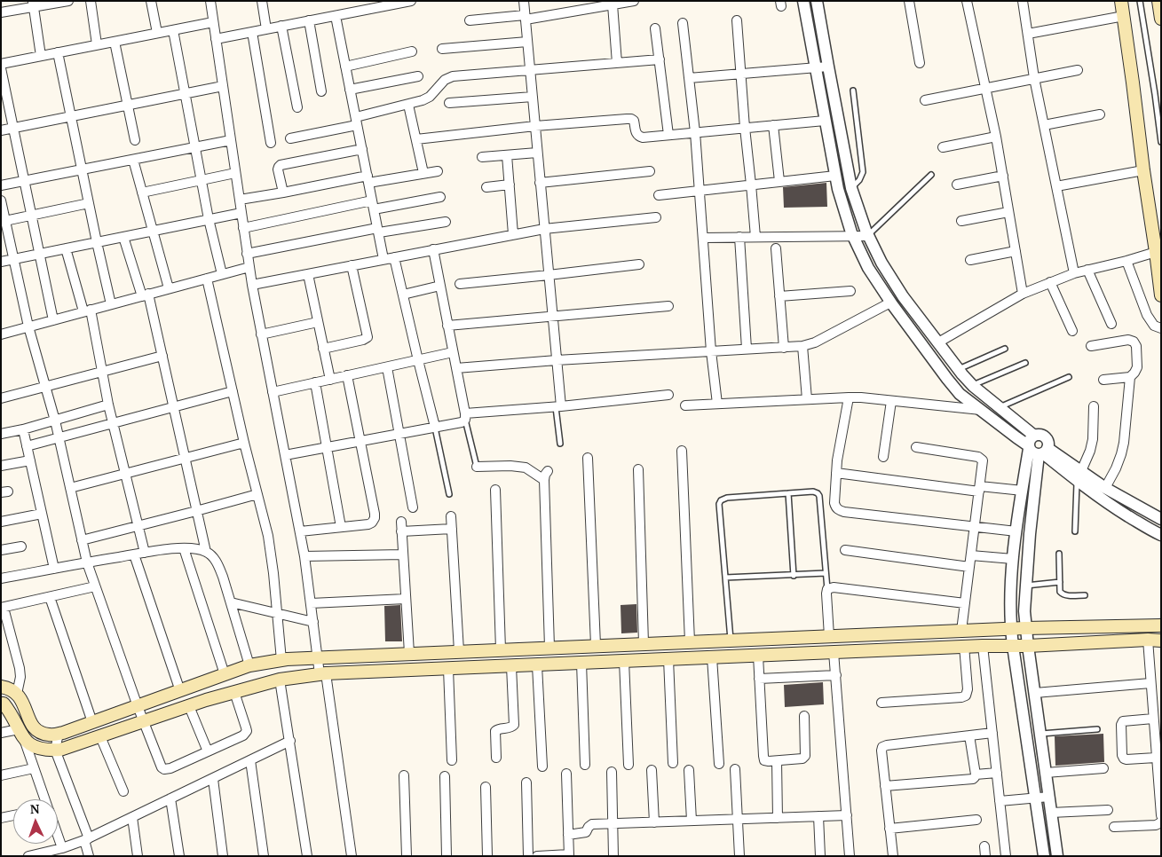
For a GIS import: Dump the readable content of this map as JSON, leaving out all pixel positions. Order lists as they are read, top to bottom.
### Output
{
  "north": "top"
}
